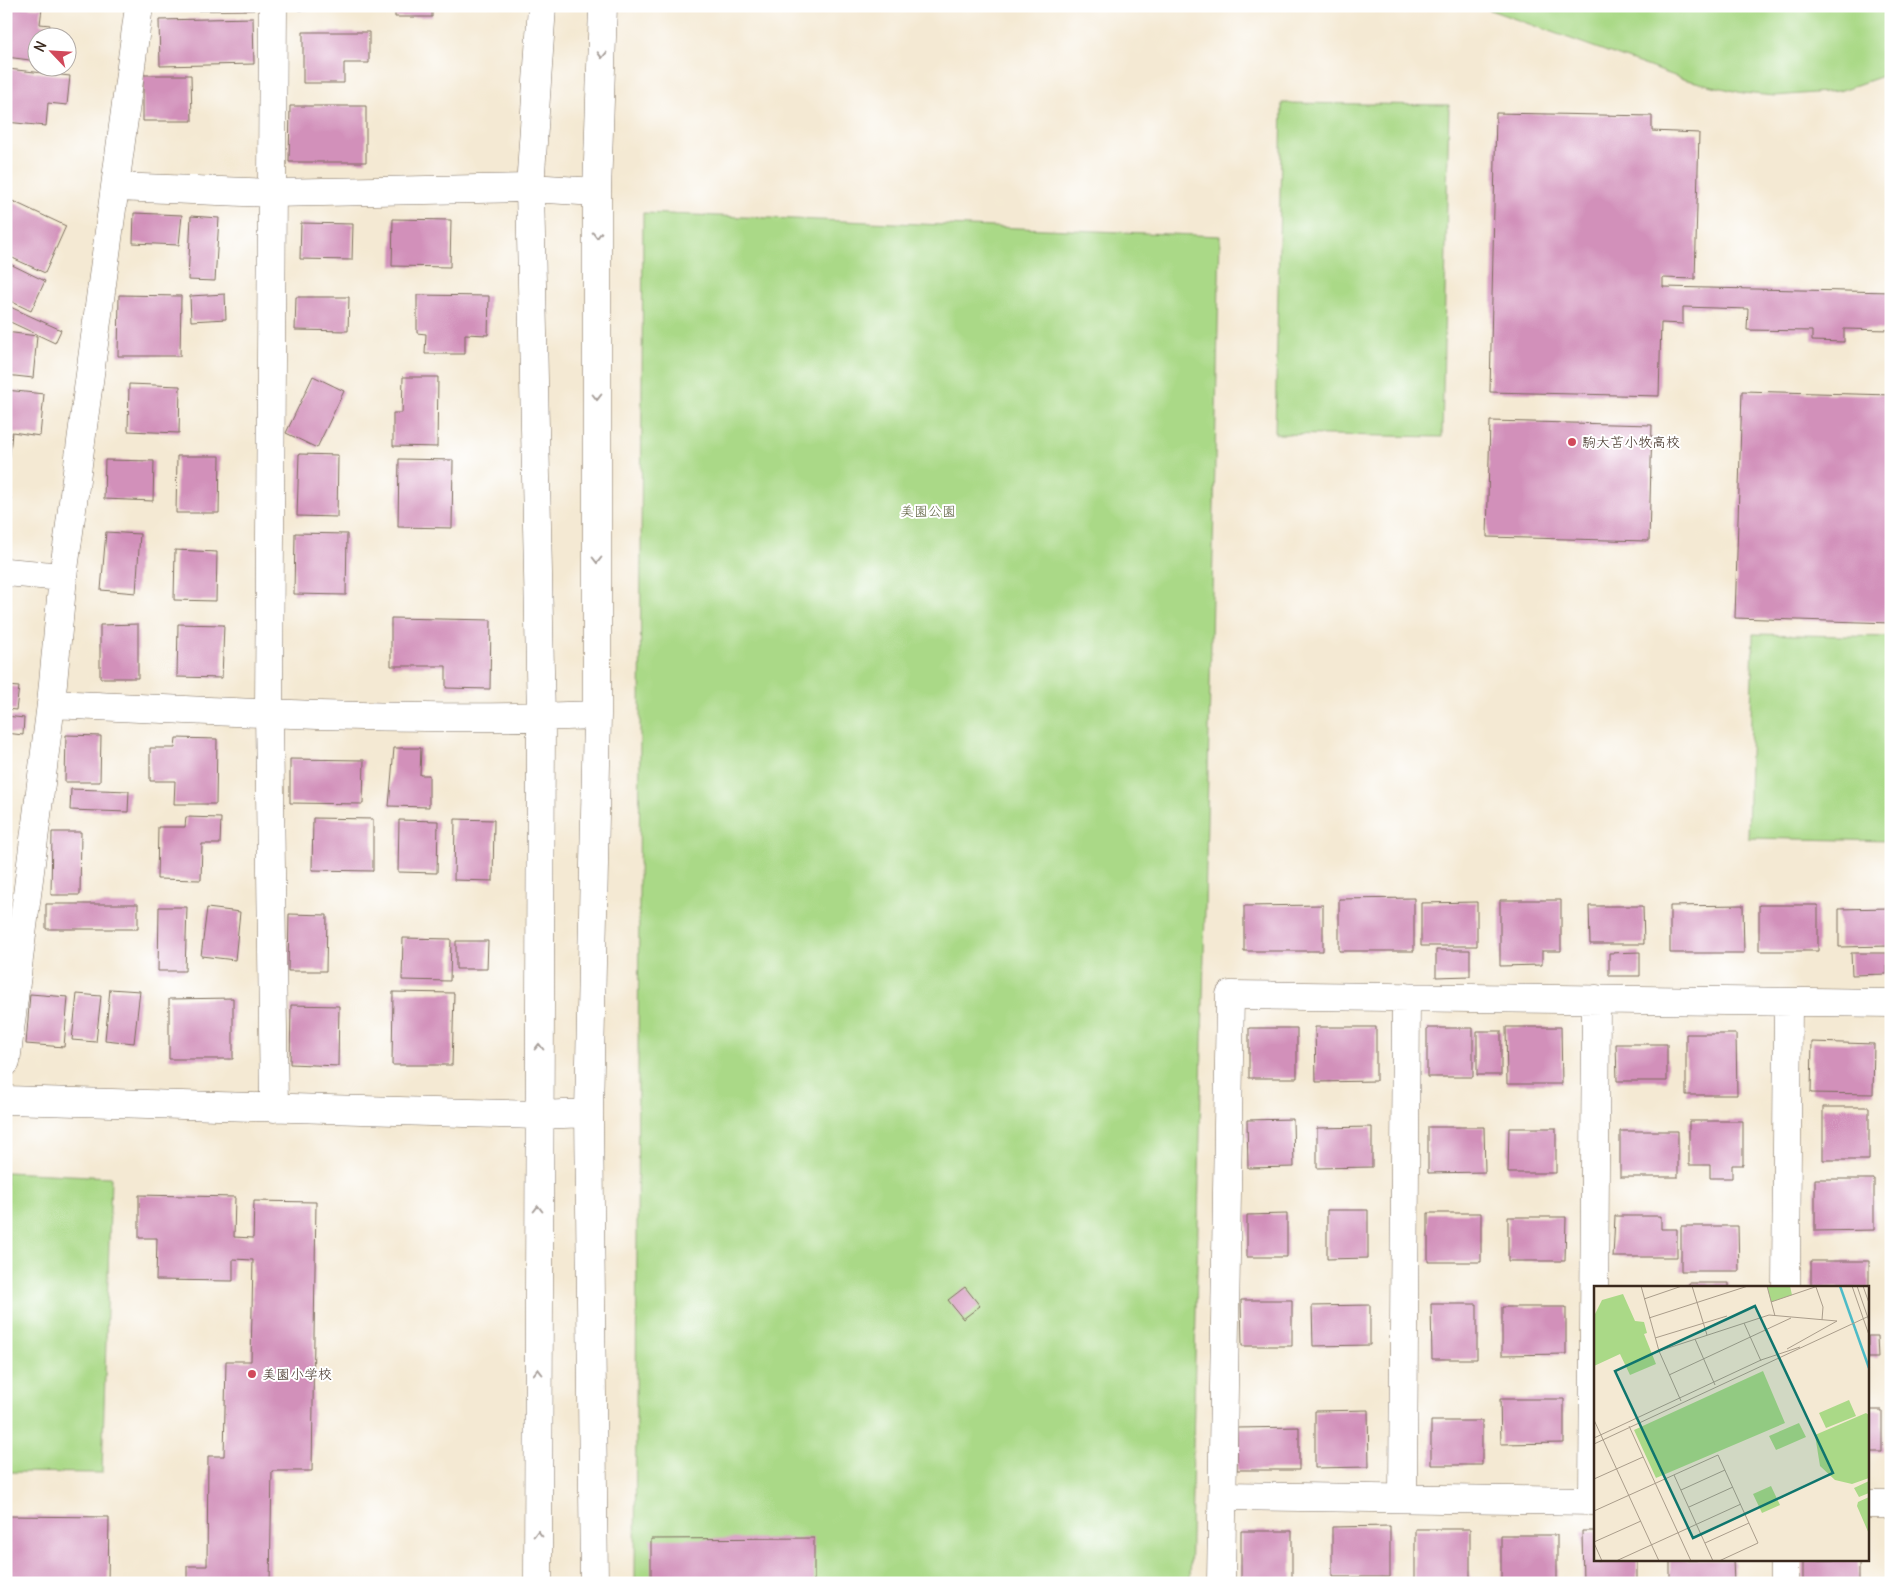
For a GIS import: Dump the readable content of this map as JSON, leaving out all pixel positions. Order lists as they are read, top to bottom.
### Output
{
  "parks": ["美園公園"],
  "places": ["駒大苫小牧高校", "美園小学校"],
  "north": "top left"
}
